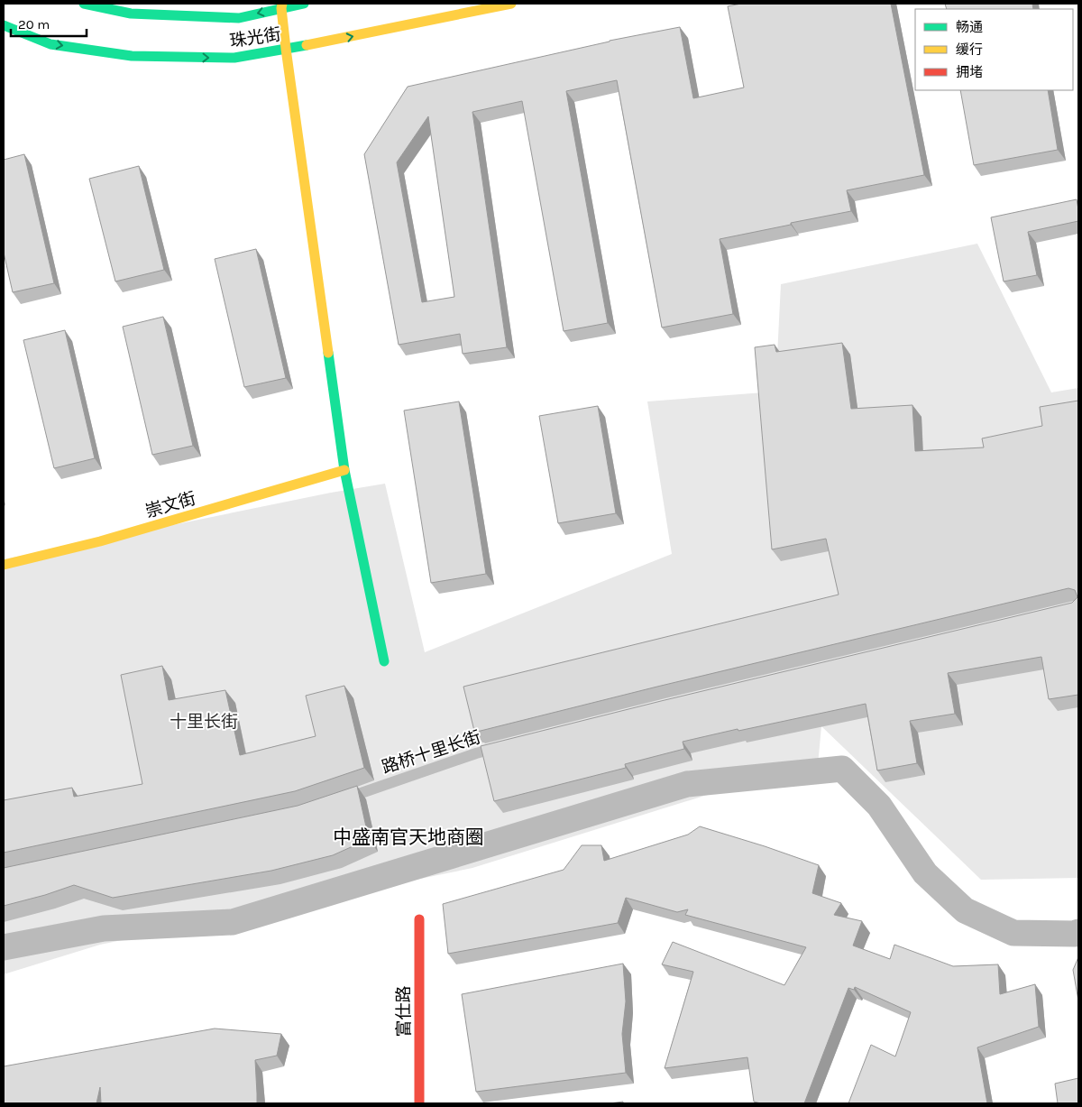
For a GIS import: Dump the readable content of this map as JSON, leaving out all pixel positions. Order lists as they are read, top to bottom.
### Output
{
  "streets": {
    "street": ["珠光街", "崇文街", "富仕路"],
    "lane": ["路桥十里长街"]
  },
  "districts": ["中盛南官天地商圈"],
  "parks": ["十里长街"],
  "legend": ["畅通", "缓行", "拥堵"],
  "scale_bar": "20 m"
}
